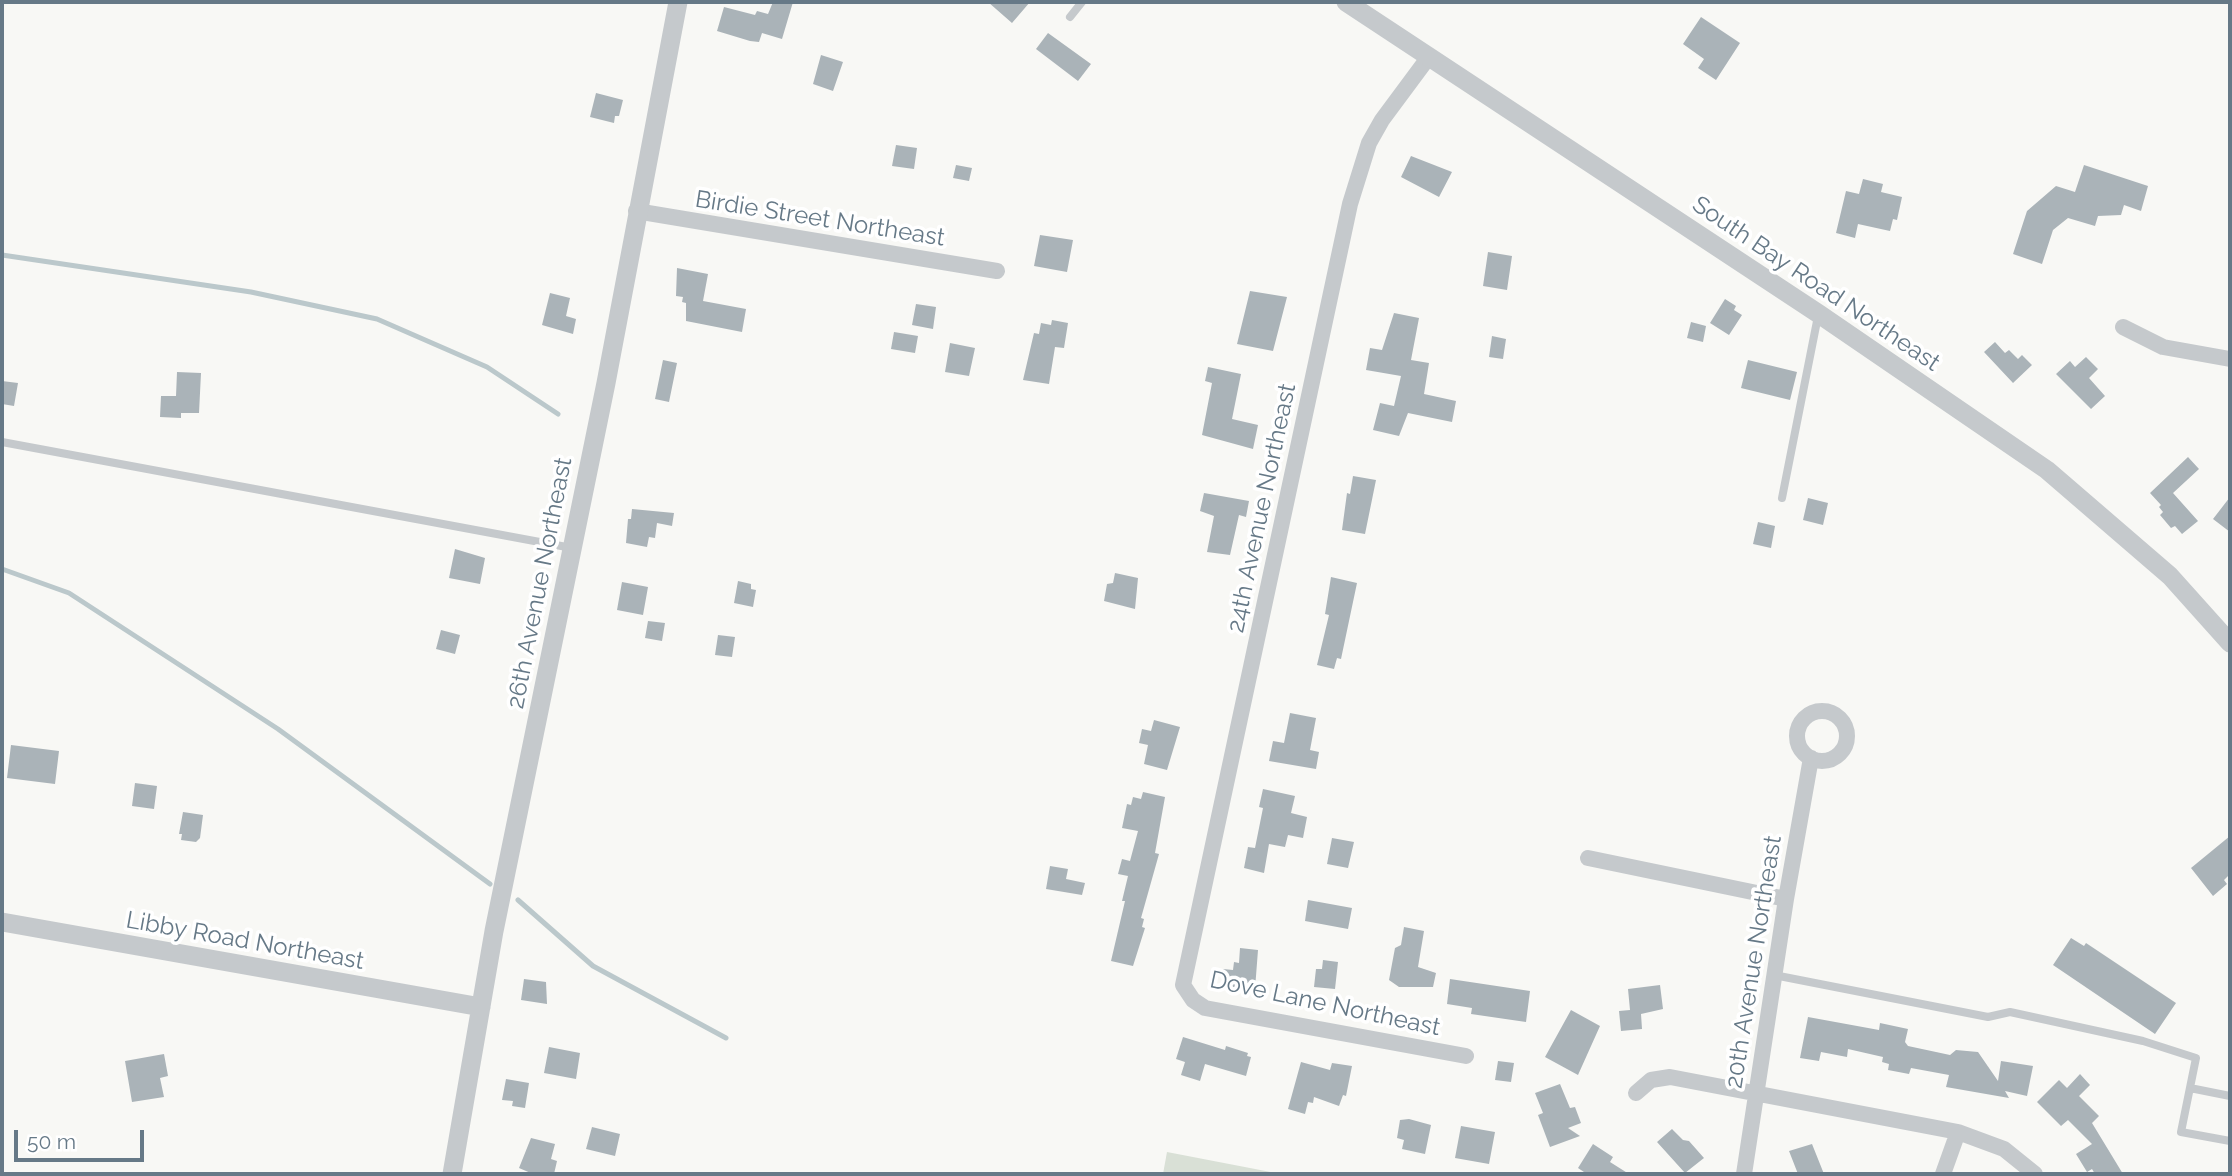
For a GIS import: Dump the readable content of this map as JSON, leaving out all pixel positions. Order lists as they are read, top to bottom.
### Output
{
  "streets": {
    "street": [
      "Birdie Street Northeast",
      "South Bay Road Northeast",
      "24th Avenue Northeast",
      "26th Avenue Northeast",
      "Libby Road Northeast",
      "20th Avenue Northeast",
      "Dove Lane Northeast"
    ]
  },
  "crossings": [
    ["Birdie Street Northeast", "26th Avenue Northeast"],
    ["South Bay Road Northeast", "24th Avenue Northeast"],
    ["24th Avenue Northeast", "Dove Lane Northeast"],
    ["26th Avenue Northeast", "Libby Road Northeast"]
  ],
  "scale_bar": "50 m"
}
